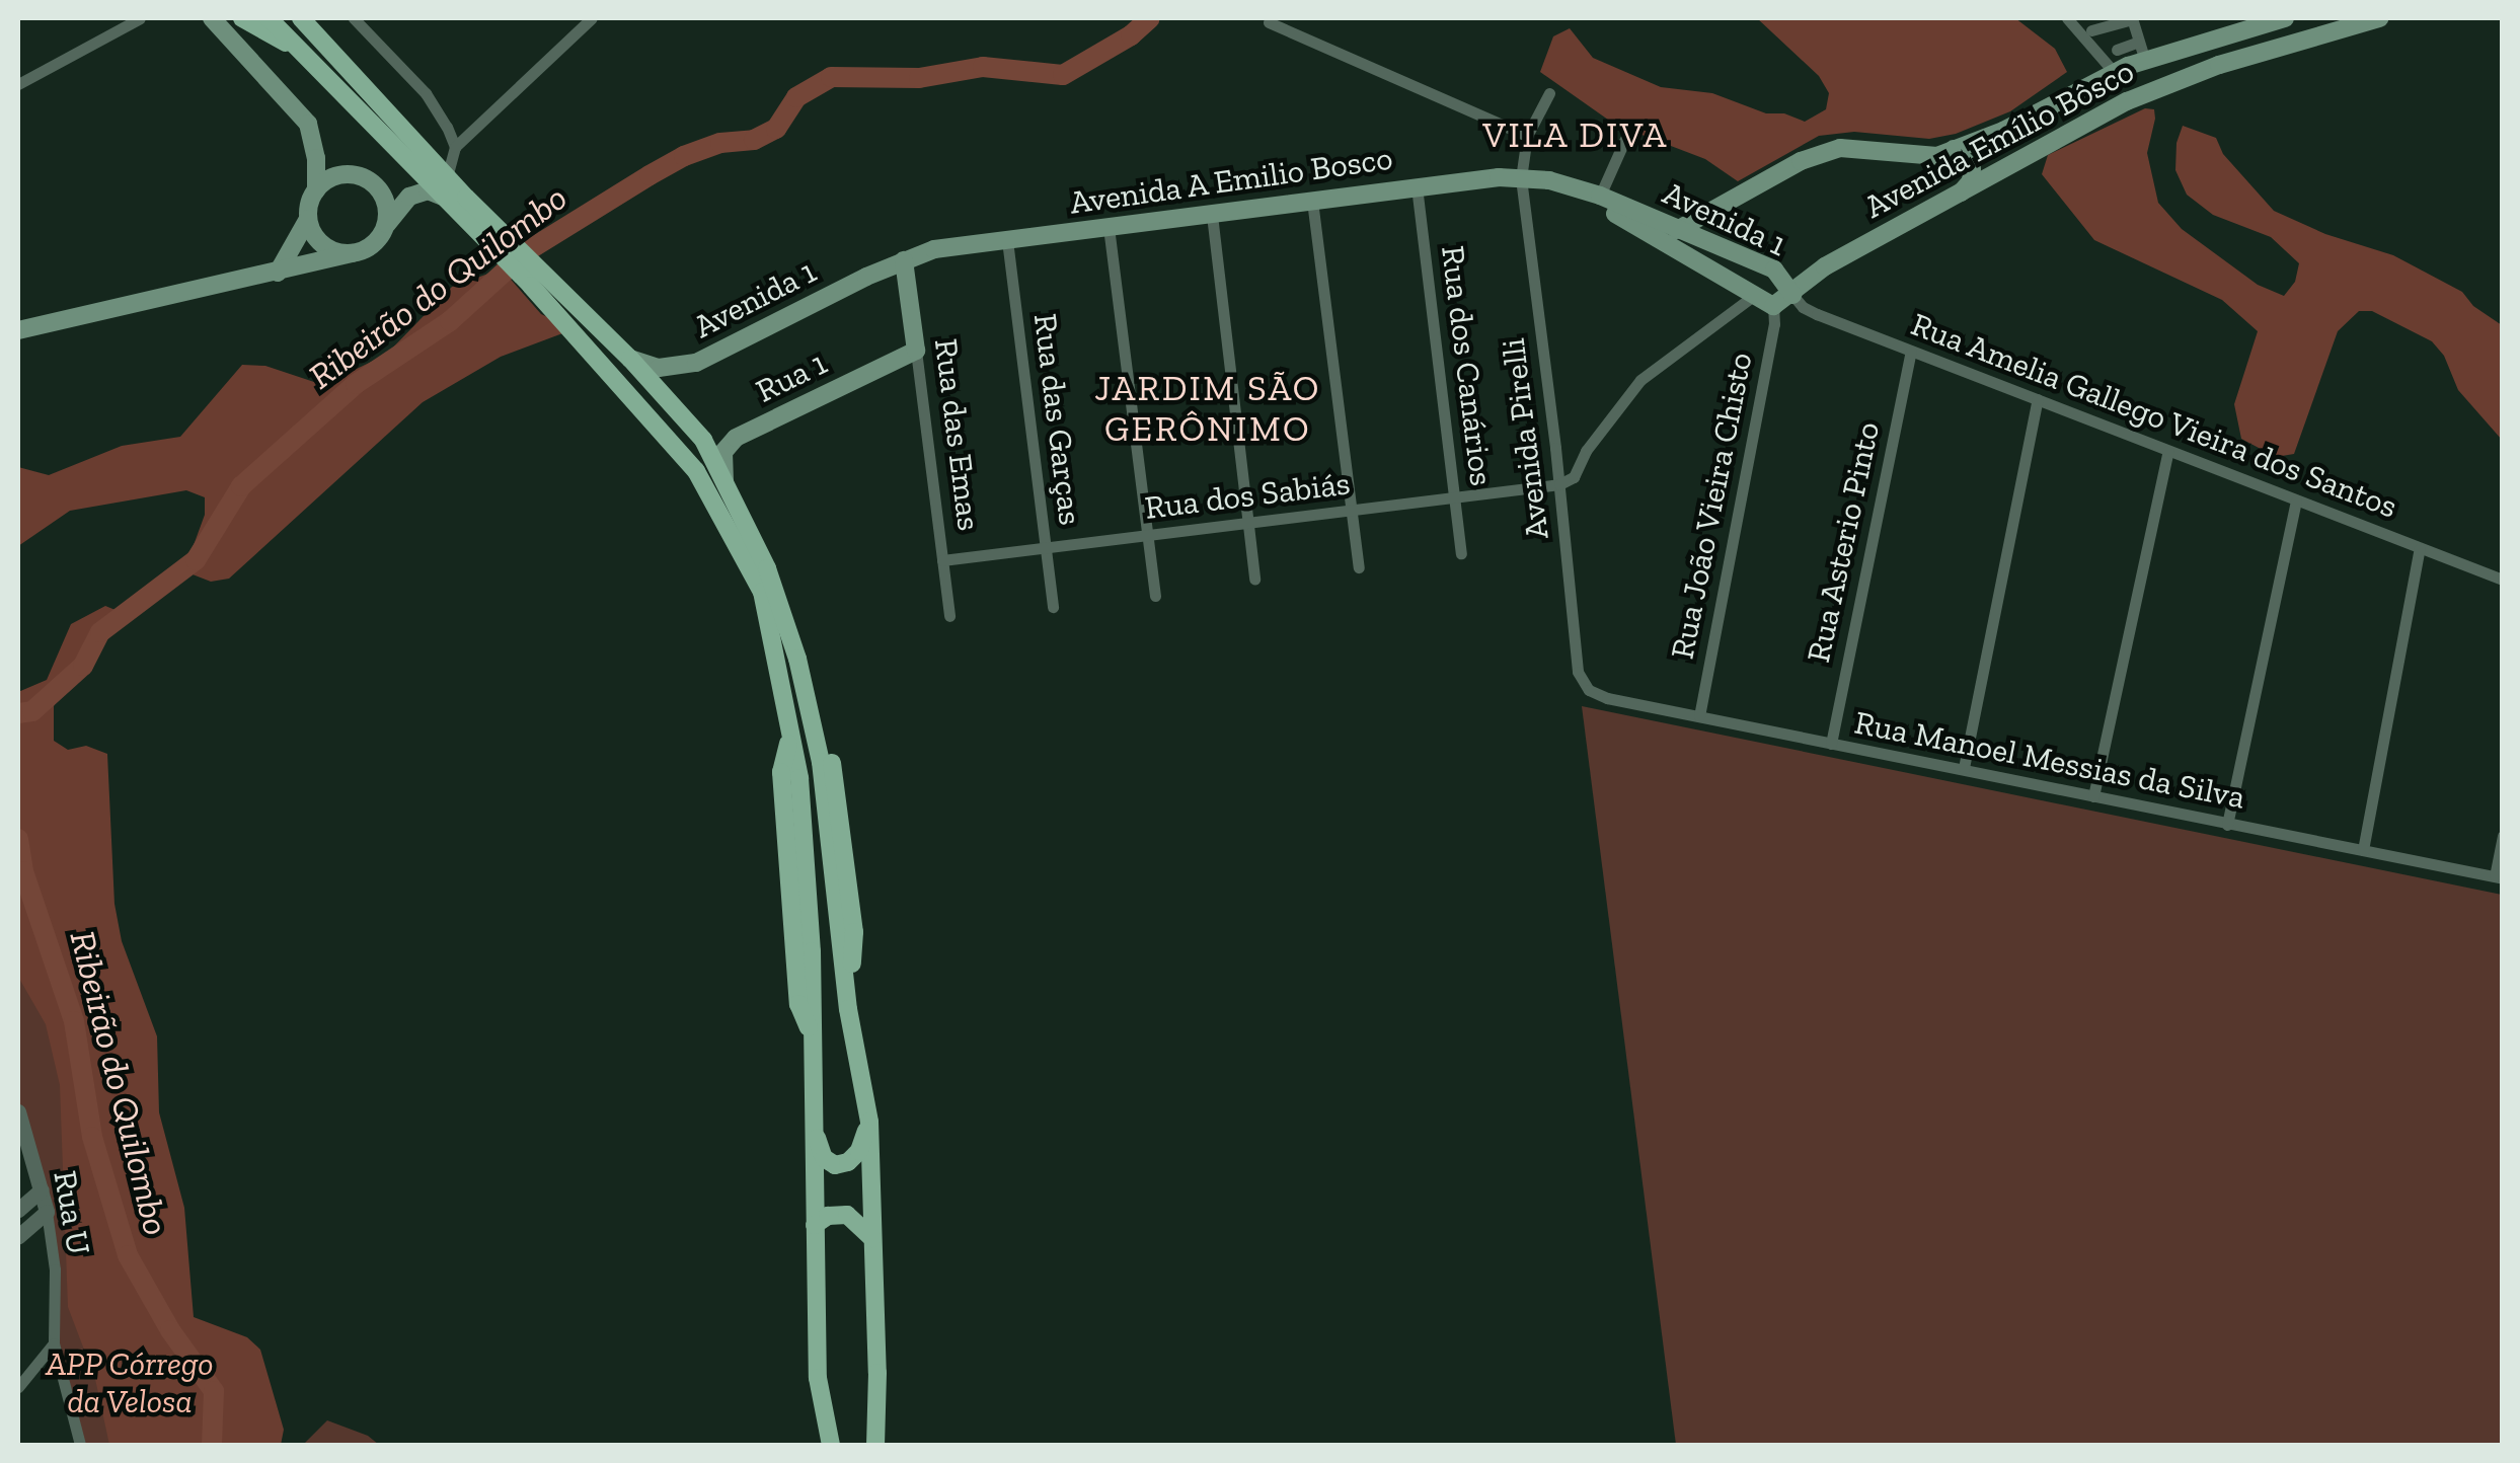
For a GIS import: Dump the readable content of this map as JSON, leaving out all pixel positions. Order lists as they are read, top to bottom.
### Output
{
  "streets": {
    "main road": [
      "Avenida Emílio Bôsco",
      "Avenida A Emilio Bosco",
      "Avenida 1",
      "Rua 1",
      "Rua das Emas"
    ],
    "street": [
      "Rua dos Canários",
      "Rua Amelia Gallego Vieira dos Santos",
      "Rua das Garças",
      "Avenida Pirelli",
      "Rua dos Sabiás",
      "Rua João Vieira Chisto",
      "Rua Asterio Pinto",
      "Rua Manoel Messias da Silva",
      "Rua U"
    ]
  },
  "crossings": [
    ["Avenida Emílio Bôsco", "Avenida 1"],
    ["Avenida Emílio Bôsco", "Rua Amelia Gallego Vieira dos Santos"],
    ["Avenida Emílio Bôsco", "Rua João Vieira Chisto"],
    ["Avenida A Emilio Bosco", "Avenida 1"],
    ["Avenida A Emilio Bosco", "Rua dos Canários"],
    ["Avenida A Emilio Bosco", "Rua das Garças"],
    ["Avenida A Emilio Bosco", "Rua das Emas"],
    ["Avenida A Emilio Bosco", "Avenida Pirelli"],
    ["Avenida 1", "Rua Amelia Gallego Vieira dos Santos"],
    ["Avenida 1", "Rua das Emas"],
    ["Rua dos Canários", "Rua dos Sabiás"],
    ["Rua 1", "Rua das Emas"],
    ["Rua Amelia Gallego Vieira dos Santos", "Rua Asterio Pinto"],
    ["Rua das Garças", "Rua dos Sabiás"],
    ["Rua das Emas", "Rua dos Sabiás"],
    ["Avenida Pirelli", "Rua dos Sabiás"],
    ["Avenida Pirelli", "Rua Manoel Messias da Silva"],
    ["Rua João Vieira Chisto", "Rua Manoel Messias da Silva"],
    ["Rua Asterio Pinto", "Rua Manoel Messias da Silva"]
  ],
  "districts": ["VILA DIVA", "JARDIM SÃO GERÔNIMO"],
  "water": ["Ribeirão do Quilombo"],
  "parks": ["APP Córrego da Velosa"]
}
